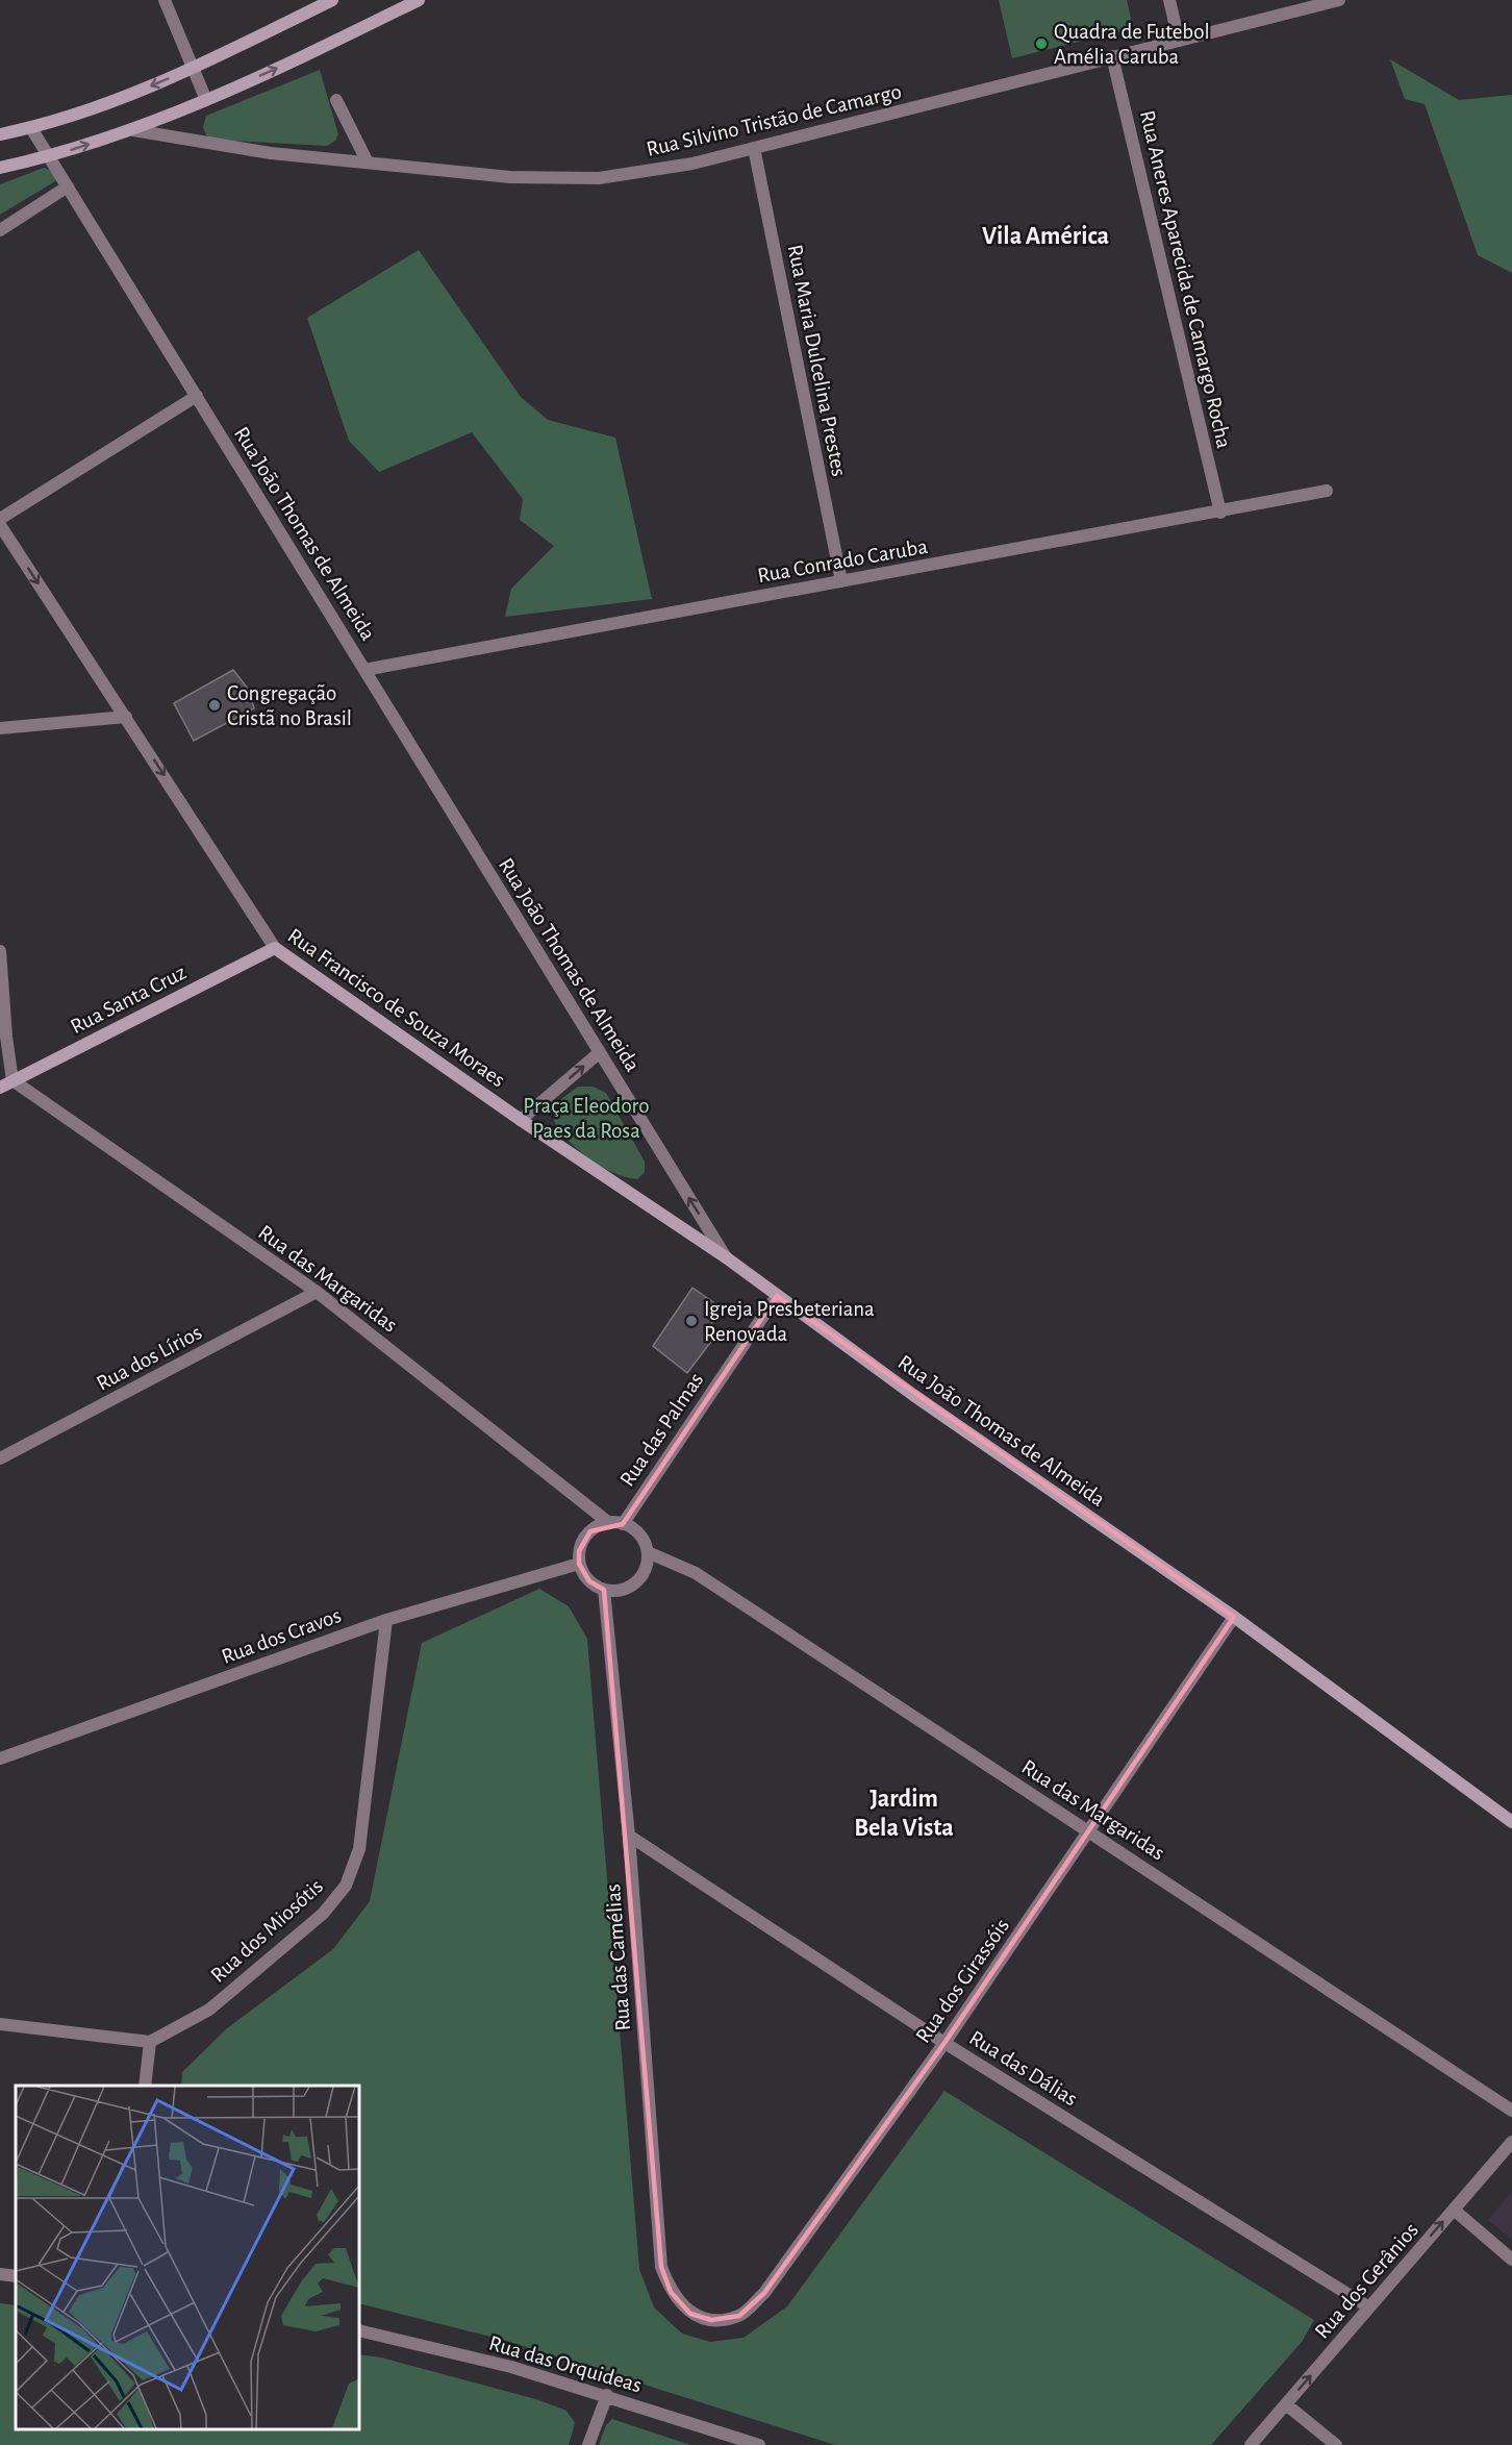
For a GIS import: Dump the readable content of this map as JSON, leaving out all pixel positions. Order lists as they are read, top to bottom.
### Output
{
  "streets": {
    "street": [
      "Rua Silvino Tristão de Camargo",
      "Rua Aneres Aparecida de Camargo Rocha",
      "Rua Maria Dulcelina Prestes",
      "Rua João Thomas de Almeida",
      "Rua Conrado Caruba",
      "Rua Santa Cruz",
      "Rua Francisco de Souza Moraes",
      "Rua das Margaridas",
      "Rua dos Lírios",
      "Rua das Palmas",
      "Rua dos Cravos",
      "Rua dos Miosótis",
      "Rua das Camélias",
      "Rua dos Girassóis",
      "Rua das Dálias",
      "Rua dos Gerânios",
      "Rua das Orquideas"
    ]
  },
  "crossings": [
    ["Rua Silvino Tristão de Camargo", "Rua Aneres Aparecida de Camargo Rocha"],
    ["Rua Silvino Tristão de Camargo", "Rua Maria Dulcelina Prestes"],
    ["Rua Aneres Aparecida de Camargo Rocha", "Rua Conrado Caruba"],
    ["Rua Maria Dulcelina Prestes", "Rua Conrado Caruba"],
    ["Rua João Thomas de Almeida", "Rua Conrado Caruba"],
    ["Rua João Thomas de Almeida", "Rua Francisco de Souza Moraes"],
    ["Rua João Thomas de Almeida", "Rua das Palmas"],
    ["Rua João Thomas de Almeida", "Rua dos Girassóis"],
    ["Rua Santa Cruz", "Rua Francisco de Souza Moraes"],
    ["Rua Santa Cruz", "Rua das Margaridas"],
    ["Rua das Margaridas", "Rua dos Lírios"],
    ["Rua das Margaridas", "Rua das Palmas"],
    ["Rua das Margaridas", "Rua dos Cravos"],
    ["Rua das Margaridas", "Rua das Camélias"],
    ["Rua das Margaridas", "Rua dos Girassóis"],
    ["Rua das Palmas", "Rua dos Cravos"],
    ["Rua das Palmas", "Rua das Camélias"],
    ["Rua dos Cravos", "Rua dos Miosótis"],
    ["Rua dos Cravos", "Rua das Camélias"],
    ["Rua das Camélias", "Rua dos Girassóis"],
    ["Rua das Camélias", "Rua das Dálias"],
    ["Rua dos Girassóis", "Rua das Dálias"],
    ["Rua das Dálias", "Rua dos Gerânios"]
  ],
  "one_way": ["Rua Francisco de Souza Moraes", "Rua dos Gerânios"],
  "districts": ["Vila América", "Jardim Bela Vista"],
  "parks": ["Praça Eleodoro Paes da Rosa"],
  "places": ["Quadra de Futebol Amélia Caruba", "Congregação Cristã no Brasil", "Igreja Presbeteriana Renovada"]
}
